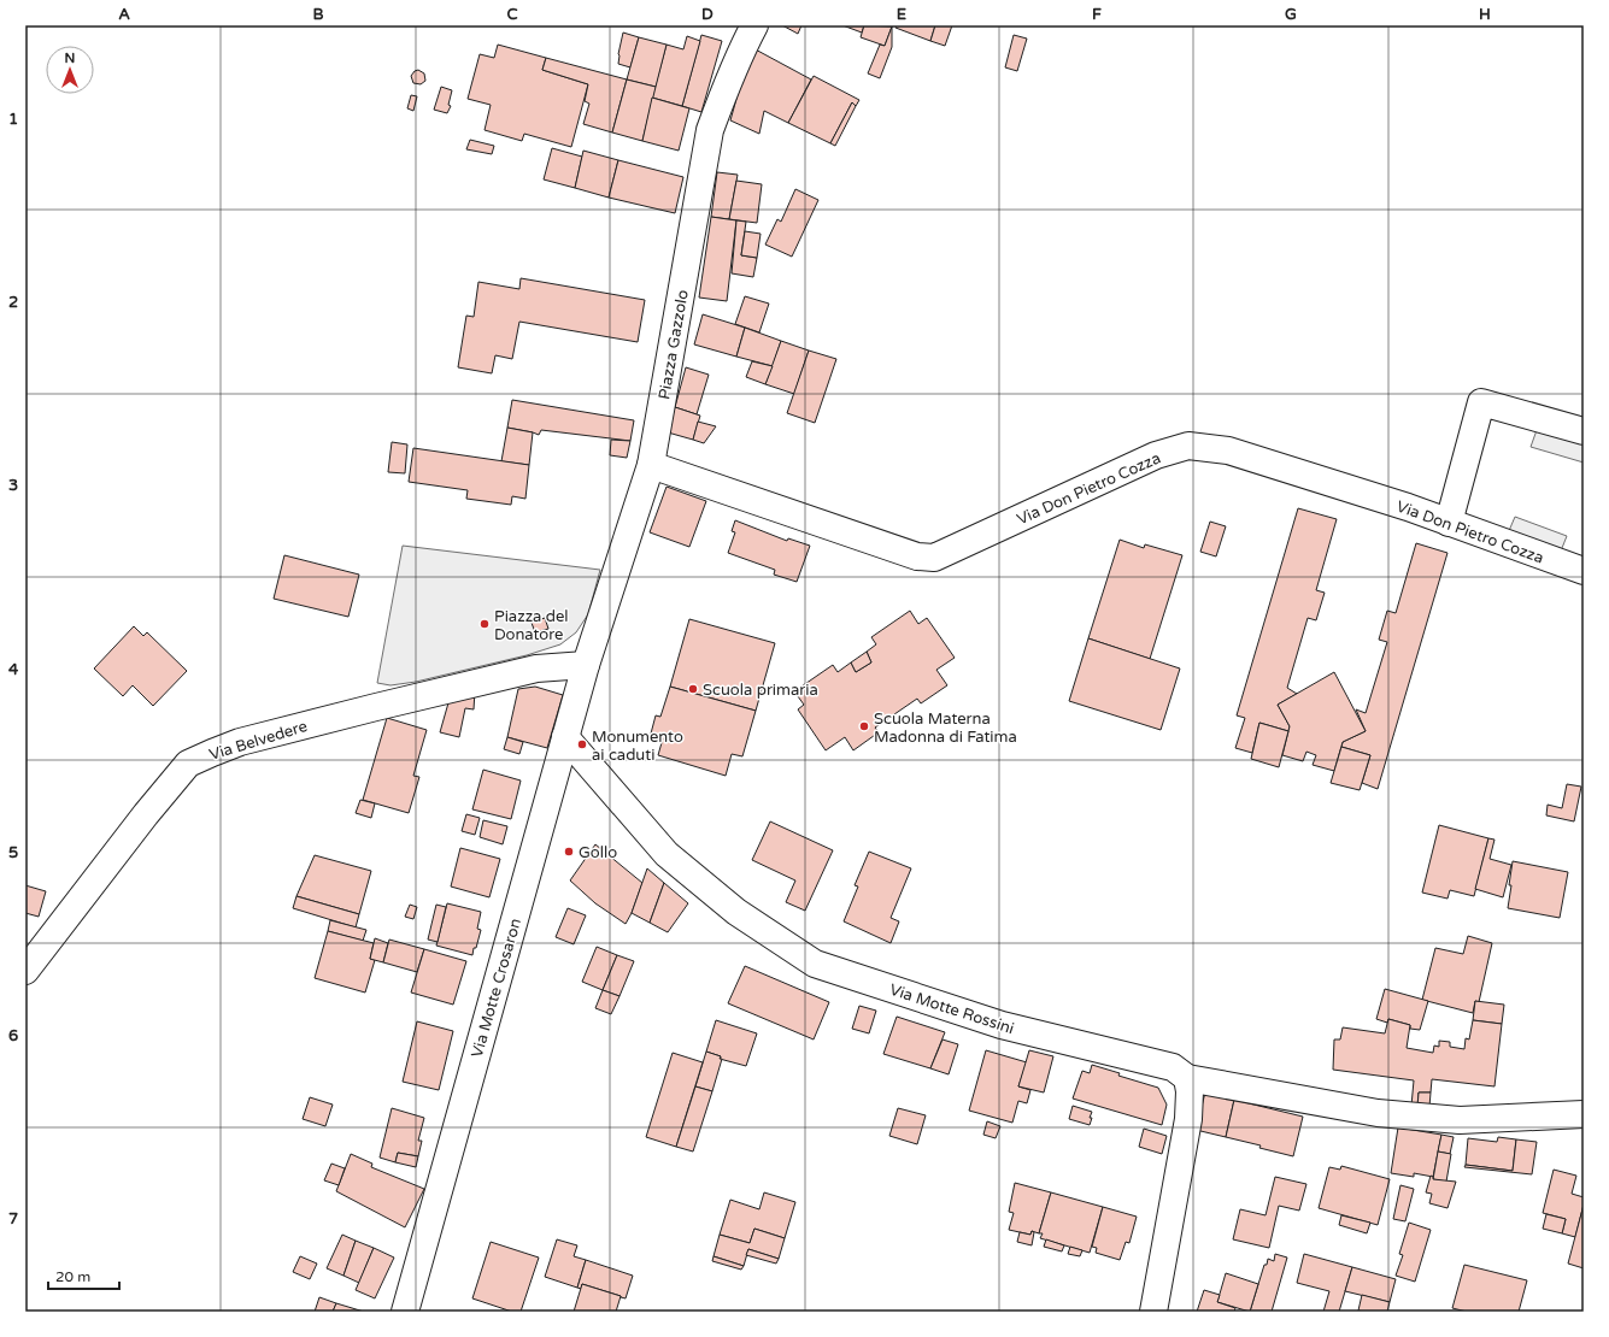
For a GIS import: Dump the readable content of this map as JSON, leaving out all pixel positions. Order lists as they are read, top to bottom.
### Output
{
  "streets": {
    "street": [
      "Piazza Gazzolo",
      "Via Don Pietro Cozza",
      "Via Belvedere",
      "Via Motte Crosaron",
      "Via Motte Rossini"
    ]
  },
  "crossings": [
    ["Piazza Gazzolo", "Via Don Pietro Cozza"],
    ["Piazza Gazzolo", "Via Belvedere"],
    ["Piazza Gazzolo", "Via Motte Crosaron"],
    ["Via Belvedere", "Via Motte Crosaron"],
    ["Via Motte Crosaron", "Via Motte Rossini"]
  ],
  "places": [
    "Piazza del Donatore",
    "Scuola primaria",
    "Scuola Materna Madonna di Fatima",
    "Monumento ai caduti",
    "Gollo"
  ],
  "scale_bar": "20 m",
  "north": "top",
  "grid": {
    "columns": [
      "A",
      "B",
      "C",
      "D",
      "E",
      "F",
      "G",
      "H"
    ],
    "rows": [
      "1",
      "2",
      "3",
      "4",
      "5",
      "6",
      "7"
    ]
  }
}
